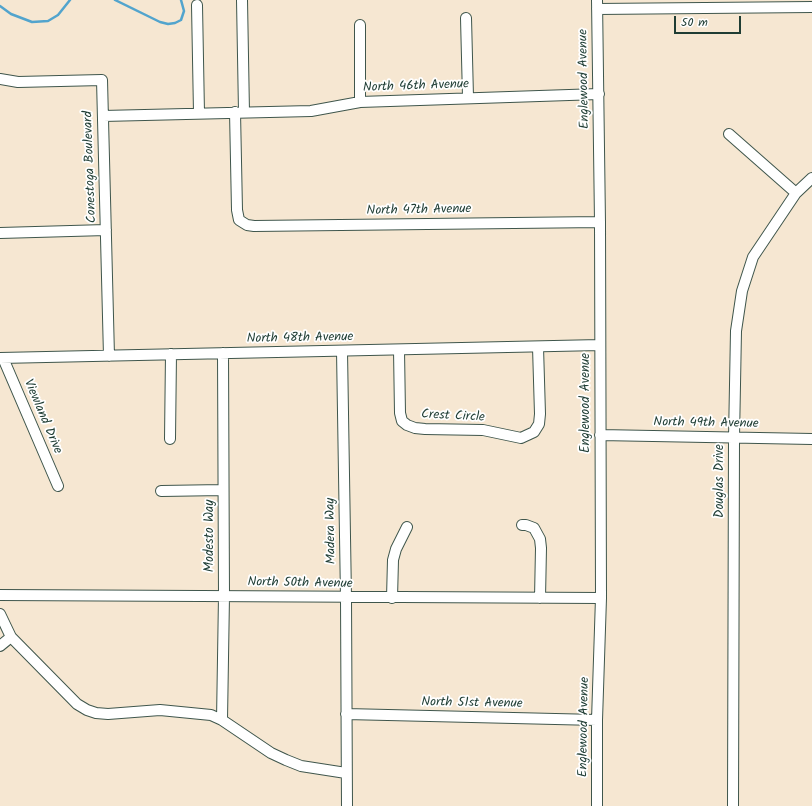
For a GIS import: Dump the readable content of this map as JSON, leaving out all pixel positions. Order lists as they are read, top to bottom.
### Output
{
  "streets": {
    "street": [
      "Englewood Avenue",
      "North 46th Avenue",
      "Conestoga Boulevard",
      "North 47th Avenue",
      "North 48th Avenue",
      "Viewland Drive",
      "Crest Circle",
      "North 49th Avenue",
      "Douglas Drive",
      "Madera Way",
      "Modesto Way",
      "North 50th Avenue",
      "North 51st Avenue"
    ]
  },
  "crossings": [
    ["Englewood Avenue", "North 46th Avenue"],
    ["Englewood Avenue", "North 47th Avenue"],
    ["Englewood Avenue", "North 48th Avenue"],
    ["Englewood Avenue", "North 49th Avenue"],
    ["Englewood Avenue", "North 50th Avenue"],
    ["Englewood Avenue", "North 51st Avenue"],
    ["North 46th Avenue", "North 47th Avenue"],
    ["Conestoga Boulevard", "North 48th Avenue"],
    ["North 48th Avenue", "Viewland Drive"],
    ["North 48th Avenue", "Crest Circle"],
    ["North 48th Avenue", "Madera Way"],
    ["North 48th Avenue", "Modesto Way"],
    ["North 49th Avenue", "Douglas Drive"],
    ["Madera Way", "North 50th Avenue"],
    ["Madera Way", "North 51st Avenue"],
    ["Modesto Way", "North 50th Avenue"]
  ],
  "scale_bar": "50 m"
}
